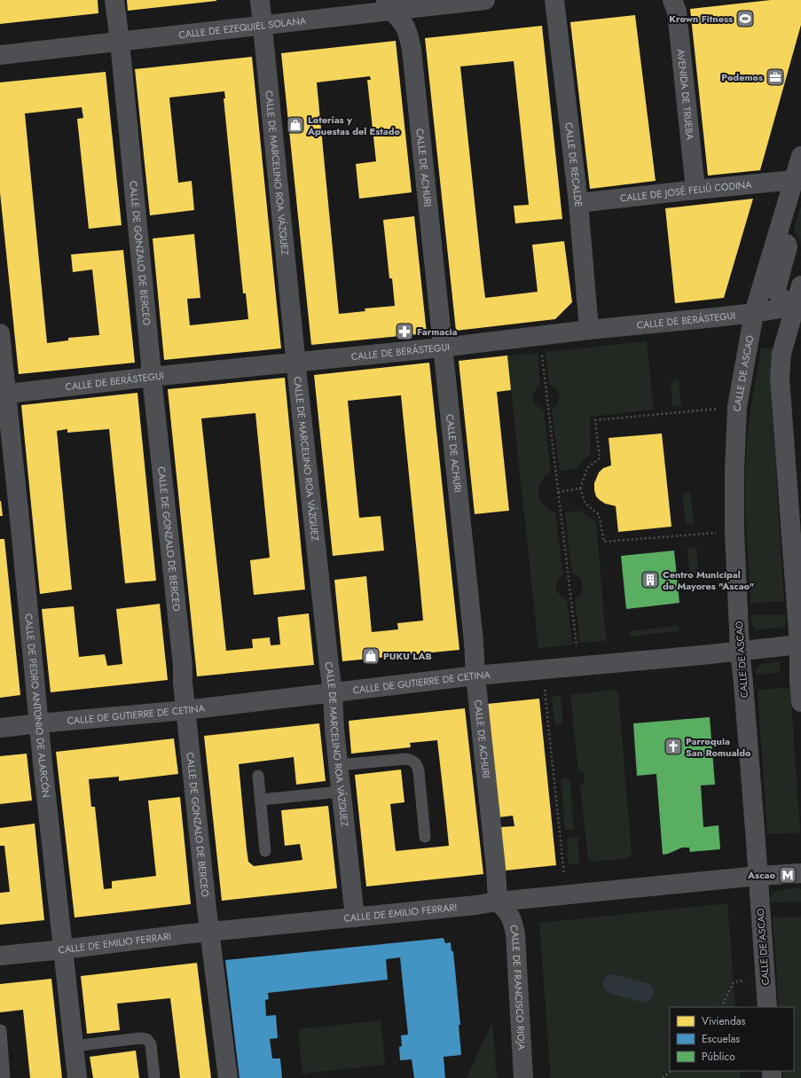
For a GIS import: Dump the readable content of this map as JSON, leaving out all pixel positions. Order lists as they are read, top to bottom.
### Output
{
  "streets": {
    "street": [
      "CALLE DE EZEQUIEL SOLANA",
      "AVENIDA DE TRUEBA",
      "CALLE DE RECALDE",
      "CALLE DE ACHURI",
      "CALLE DE MARCELINO ROA VÁZQUEZ",
      "CALLE DE JOSÉ FELIÚ CODINA",
      "CALLE DE GONZALO DE BERCEO",
      "CALLE DE BERÁSTEGUI",
      "CALLE DE ASCAO",
      "CALLE DE GUTIERRE DE CETINA",
      "CALLE DE PEDRO ANTONIO DE ALARCÓN",
      "CALLE DE EMILIO FERRARI",
      "CALLE DE FRANCISCO RIOJA"
    ]
  },
  "crossings": [
    ["CALLE DE EZEQUIEL SOLANA", "CALLE DE ACHURI"],
    ["CALLE DE EZEQUIEL SOLANA", "CALLE DE MARCELINO ROA VÁZQUEZ"],
    ["CALLE DE EZEQUIEL SOLANA", "CALLE DE GONZALO DE BERCEO"],
    ["AVENIDA DE TRUEBA", "CALLE DE JOSÉ FELIÚ CODINA"],
    ["CALLE DE RECALDE", "CALLE DE JOSÉ FELIÚ CODINA"],
    ["CALLE DE RECALDE", "CALLE DE BERÁSTEGUI"],
    ["CALLE DE ACHURI", "CALLE DE BERÁSTEGUI"],
    ["CALLE DE ACHURI", "CALLE DE GUTIERRE DE CETINA"],
    ["CALLE DE ACHURI", "CALLE DE EMILIO FERRARI"],
    ["CALLE DE ACHURI", "CALLE DE FRANCISCO RIOJA"],
    ["CALLE DE MARCELINO ROA VÁZQUEZ", "CALLE DE BERÁSTEGUI"],
    ["CALLE DE MARCELINO ROA VÁZQUEZ", "CALLE DE GUTIERRE DE CETINA"],
    ["CALLE DE MARCELINO ROA VÁZQUEZ", "CALLE DE EMILIO FERRARI"],
    ["CALLE DE JOSÉ FELIÚ CODINA", "CALLE DE ASCAO"],
    ["CALLE DE GONZALO DE BERCEO", "CALLE DE BERÁSTEGUI"],
    ["CALLE DE GONZALO DE BERCEO", "CALLE DE GUTIERRE DE CETINA"],
    ["CALLE DE GONZALO DE BERCEO", "CALLE DE EMILIO FERRARI"],
    ["CALLE DE BERÁSTEGUI", "CALLE DE ASCAO"],
    ["CALLE DE BERÁSTEGUI", "CALLE DE PEDRO ANTONIO DE ALARCÓN"],
    ["CALLE DE ASCAO", "CALLE DE GUTIERRE DE CETINA"],
    ["CALLE DE ASCAO", "CALLE DE EMILIO FERRARI"],
    ["CALLE DE GUTIERRE DE CETINA", "CALLE DE PEDRO ANTONIO DE ALARCÓN"],
    ["CALLE DE PEDRO ANTONIO DE ALARCÓN", "CALLE DE EMILIO FERRARI"],
    ["CALLE DE EMILIO FERRARI", "CALLE DE FRANCISCO RIOJA"]
  ],
  "places": {
    "sports": ["Krown Fitness"],
    "office": ["Podemos"],
    "shop": ["Loterías y Apuestas del Estado", "PUKU LAB"],
    "pharmacy": ["Farmacia"],
    "building": ["Centro Municipal de Mayores \"Ascao\""],
    "church": ["Parroquia San Romualdo"],
    "metro station": ["Ascao"]
  },
  "legend": ["Viviendas", "Escuelas", "Público"]
}
